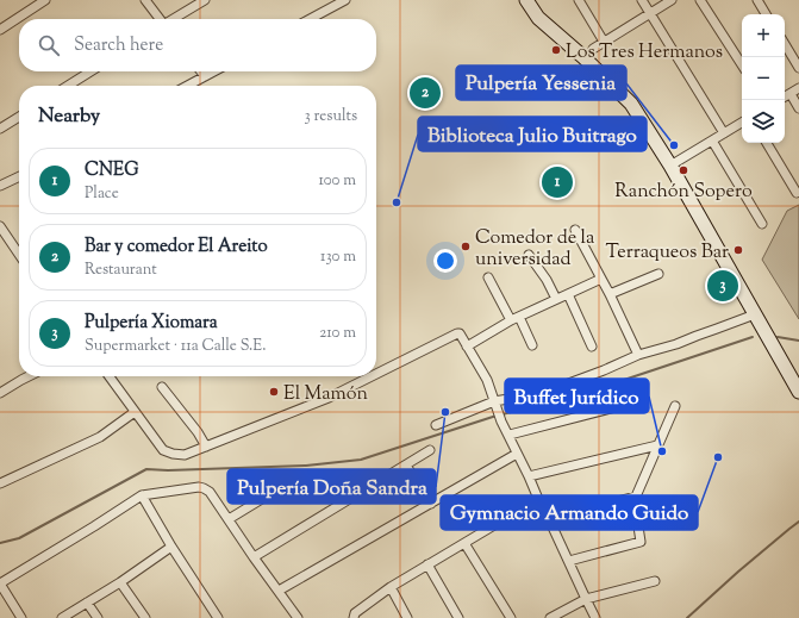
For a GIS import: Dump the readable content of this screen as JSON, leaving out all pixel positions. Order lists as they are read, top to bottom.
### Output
{
  "places": [
    "Los Tres Hermanos",
    "Pulpería Yessenia",
    "Ranchón Sopero",
    "Biblioteca Julio Buitrago",
    "Comedor de la universidad",
    "Terraqueos Bar",
    "El Mamón",
    "Pulpería Doña Sandra",
    "Buffet Jurídico",
    "Gymnacio Armando Guido"
  ],
  "page": {
    "map_buttons": ["+", "−"],
    "search": "Search here",
    "pins": ["2", "1", "3"],
    "heading": ["Nearby", "3 results"],
    "list": [
      {
        "mark": "1",
        "name": "CNEG",
        "note": "Place",
        "value": "100 m"
      },
      {
        "mark": "2",
        "name": "Bar y comedor El Areito",
        "note": "Restaurant",
        "value": "130 m"
      },
      {
        "mark": "3",
        "name": "Pulpería Xiomara",
        "note": "Supermarket · 11a Calle S.E.",
        "value": "210 m"
      }
    ]
  }
}
